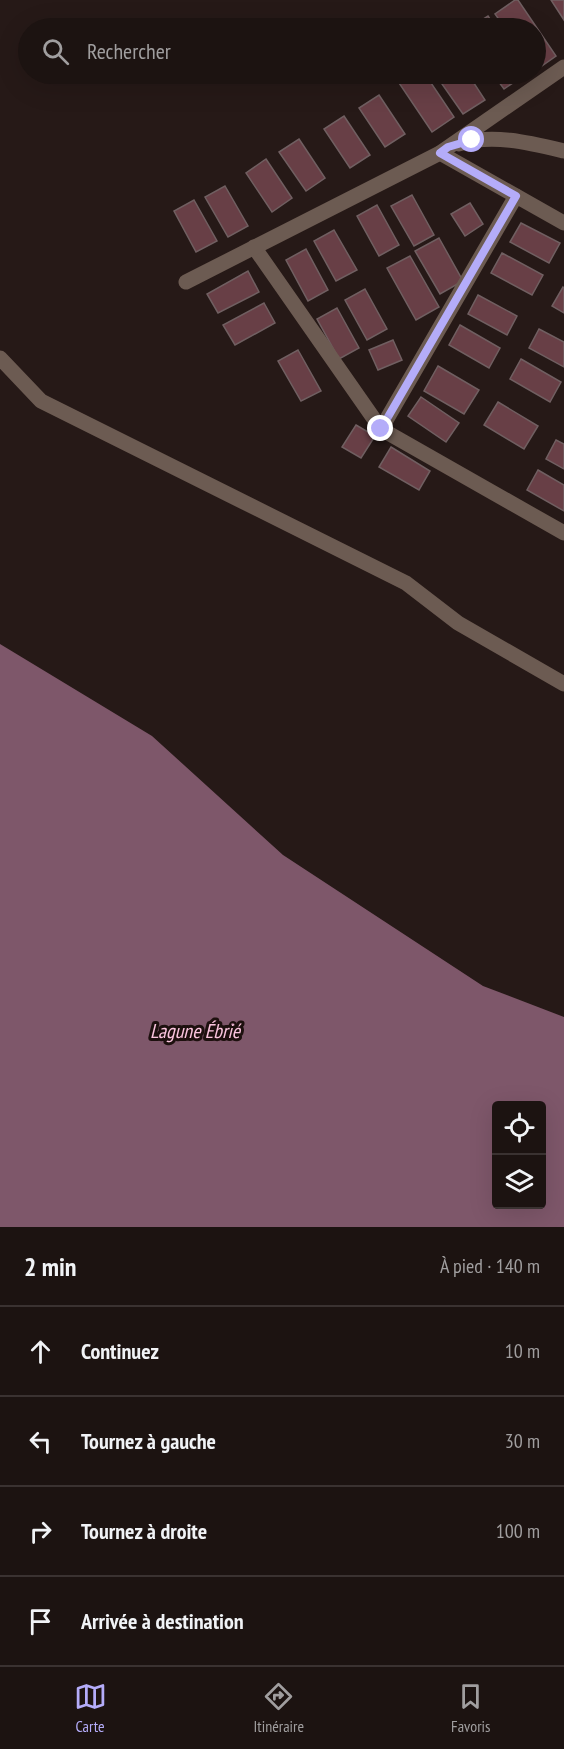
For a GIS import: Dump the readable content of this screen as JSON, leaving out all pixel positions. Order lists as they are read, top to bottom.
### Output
{
  "water": ["Lagune Ébrié"],
  "page": {
    "search": "Rechercher",
    "heading": ["2 min", "À pied · 140 m"],
    "list": [
      ["Continuez", "10 m"],
      ["Tournez à gauche", "30 m"],
      ["Tournez à droite", "100 m"],
      "Arrivée à destination"
    ],
    "nav": ["Carte", "Itinéraire", "Favoris"]
  }
}
